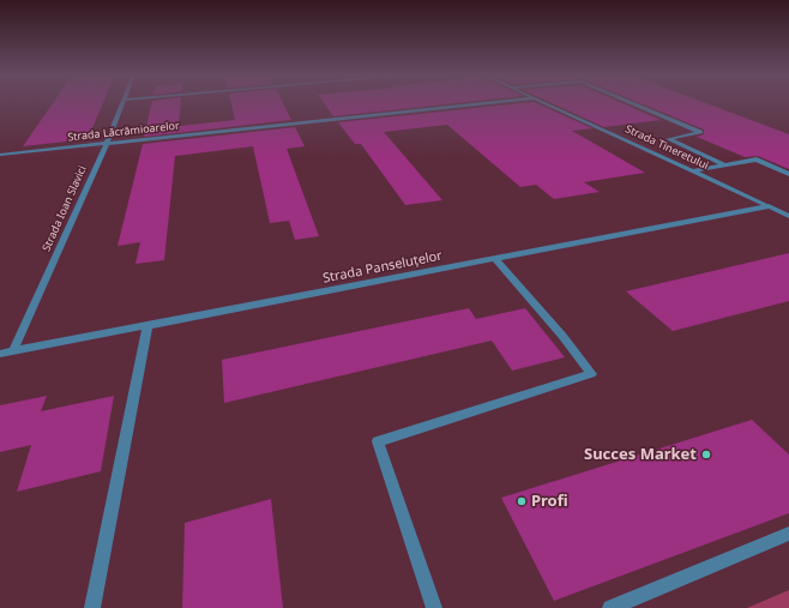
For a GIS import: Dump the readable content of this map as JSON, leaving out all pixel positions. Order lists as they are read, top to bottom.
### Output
{
  "streets": {
    "street": [
      "Strada Lăcrămioarelor",
      "Strada Tineretului",
      "Strada Ioan Slavici",
      "Strada Panseluțelor"
    ]
  },
  "crossings": [
    ["Strada Lăcrămioarelor", "Strada Ioan Slavici"],
    ["Strada Tineretului", "Strada Panseluțelor"],
    ["Strada Ioan Slavici", "Strada Panseluțelor"]
  ],
  "places": ["Succes Market", "Profi"]
}
